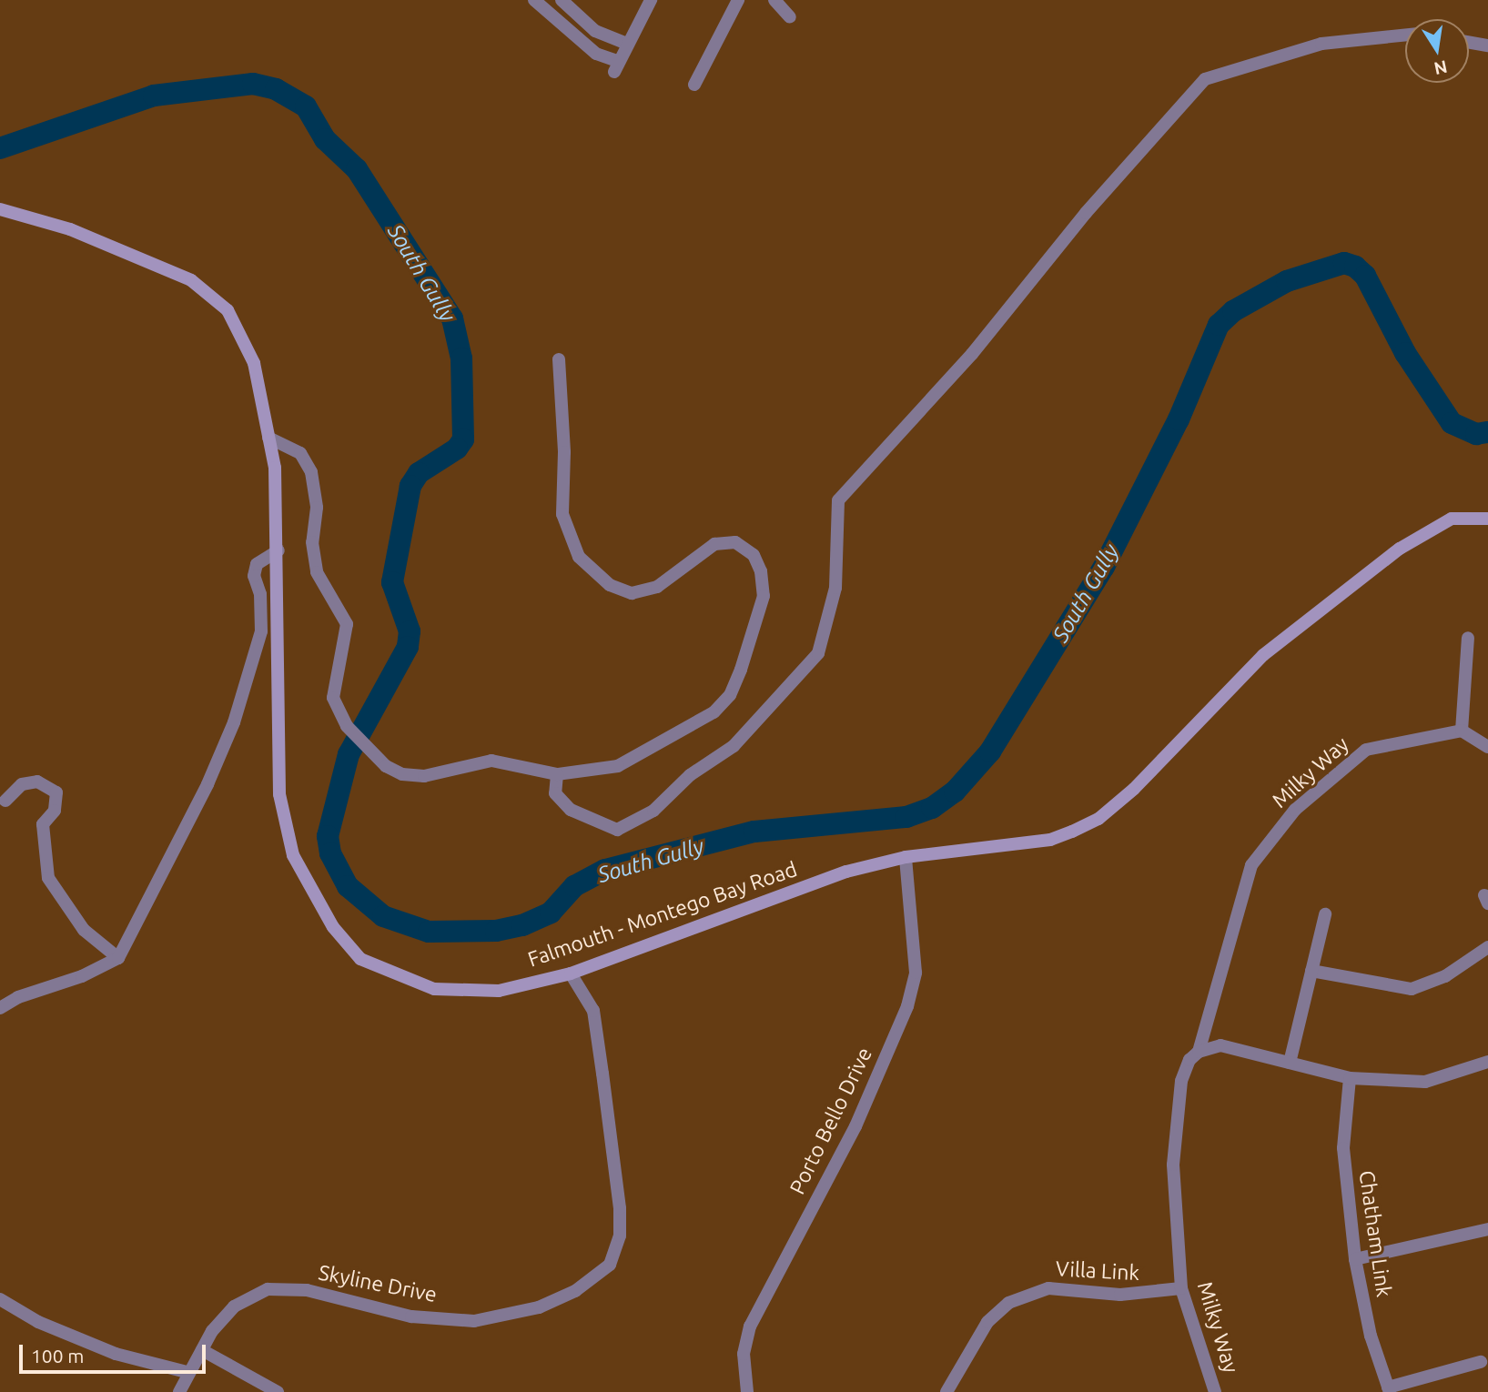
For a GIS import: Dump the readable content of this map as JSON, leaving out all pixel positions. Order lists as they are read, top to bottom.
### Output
{
  "streets": {
    "main road": ["Falmouth - Montego Bay Road"],
    "street": [
      "Milky Way",
      "Porto Bello Drive",
      "Chatham Link",
      "Villa Link",
      "Skyline Drive"
    ]
  },
  "crossings": [
    ["Milky Way", "Villa Link"],
    ["Falmouth - Montego Bay Road", "Porto Bello Drive"],
    ["Falmouth - Montego Bay Road", "Skyline Drive"]
  ],
  "water": ["South Gully"],
  "scale_bar": "100 m",
  "north": "bottom"
}
